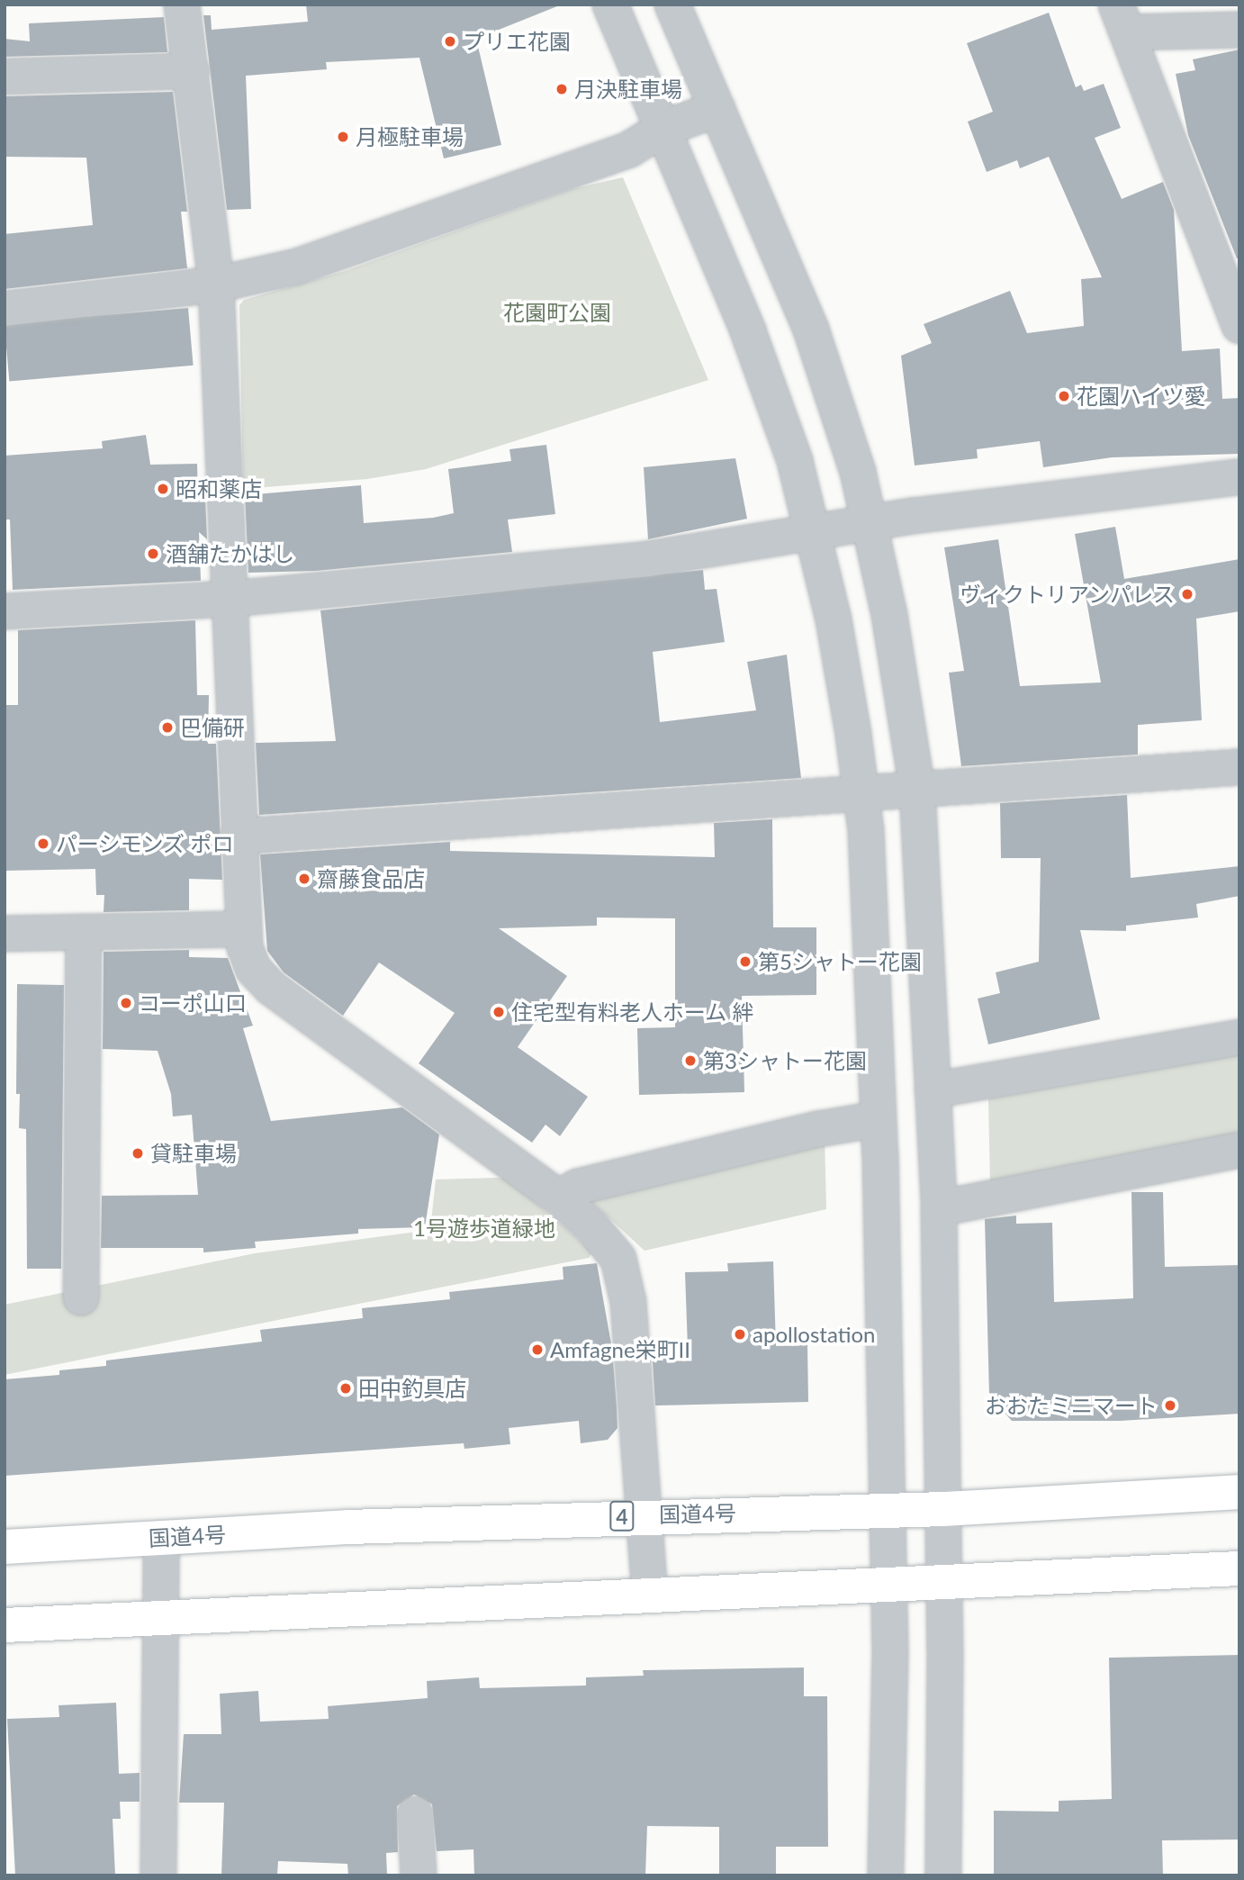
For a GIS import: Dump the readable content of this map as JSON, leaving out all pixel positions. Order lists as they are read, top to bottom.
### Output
{
  "streets": {
    "highway": ["国道4号", "4"]
  },
  "parks": ["花園町公園", "1号遊歩道緑地"],
  "places": [
    "プリエ花園",
    "月決駐車場",
    "月極駐車場",
    "花園ハイツ愛",
    "昭和薬店",
    "酒舗たかはし",
    "ヴィクトリアンパレス",
    "巴備研",
    "パーシモンズ ポロ",
    "齋藤食品店",
    "第5シャトー花園",
    "コーポ山口",
    "住宅型有料老人ホーム 絆",
    "第3シャトー花園",
    "貸駐車場",
    "apollostation",
    "Amfagne栄町II",
    "田中釣具店",
    "おおたミニマート"
  ]
}
